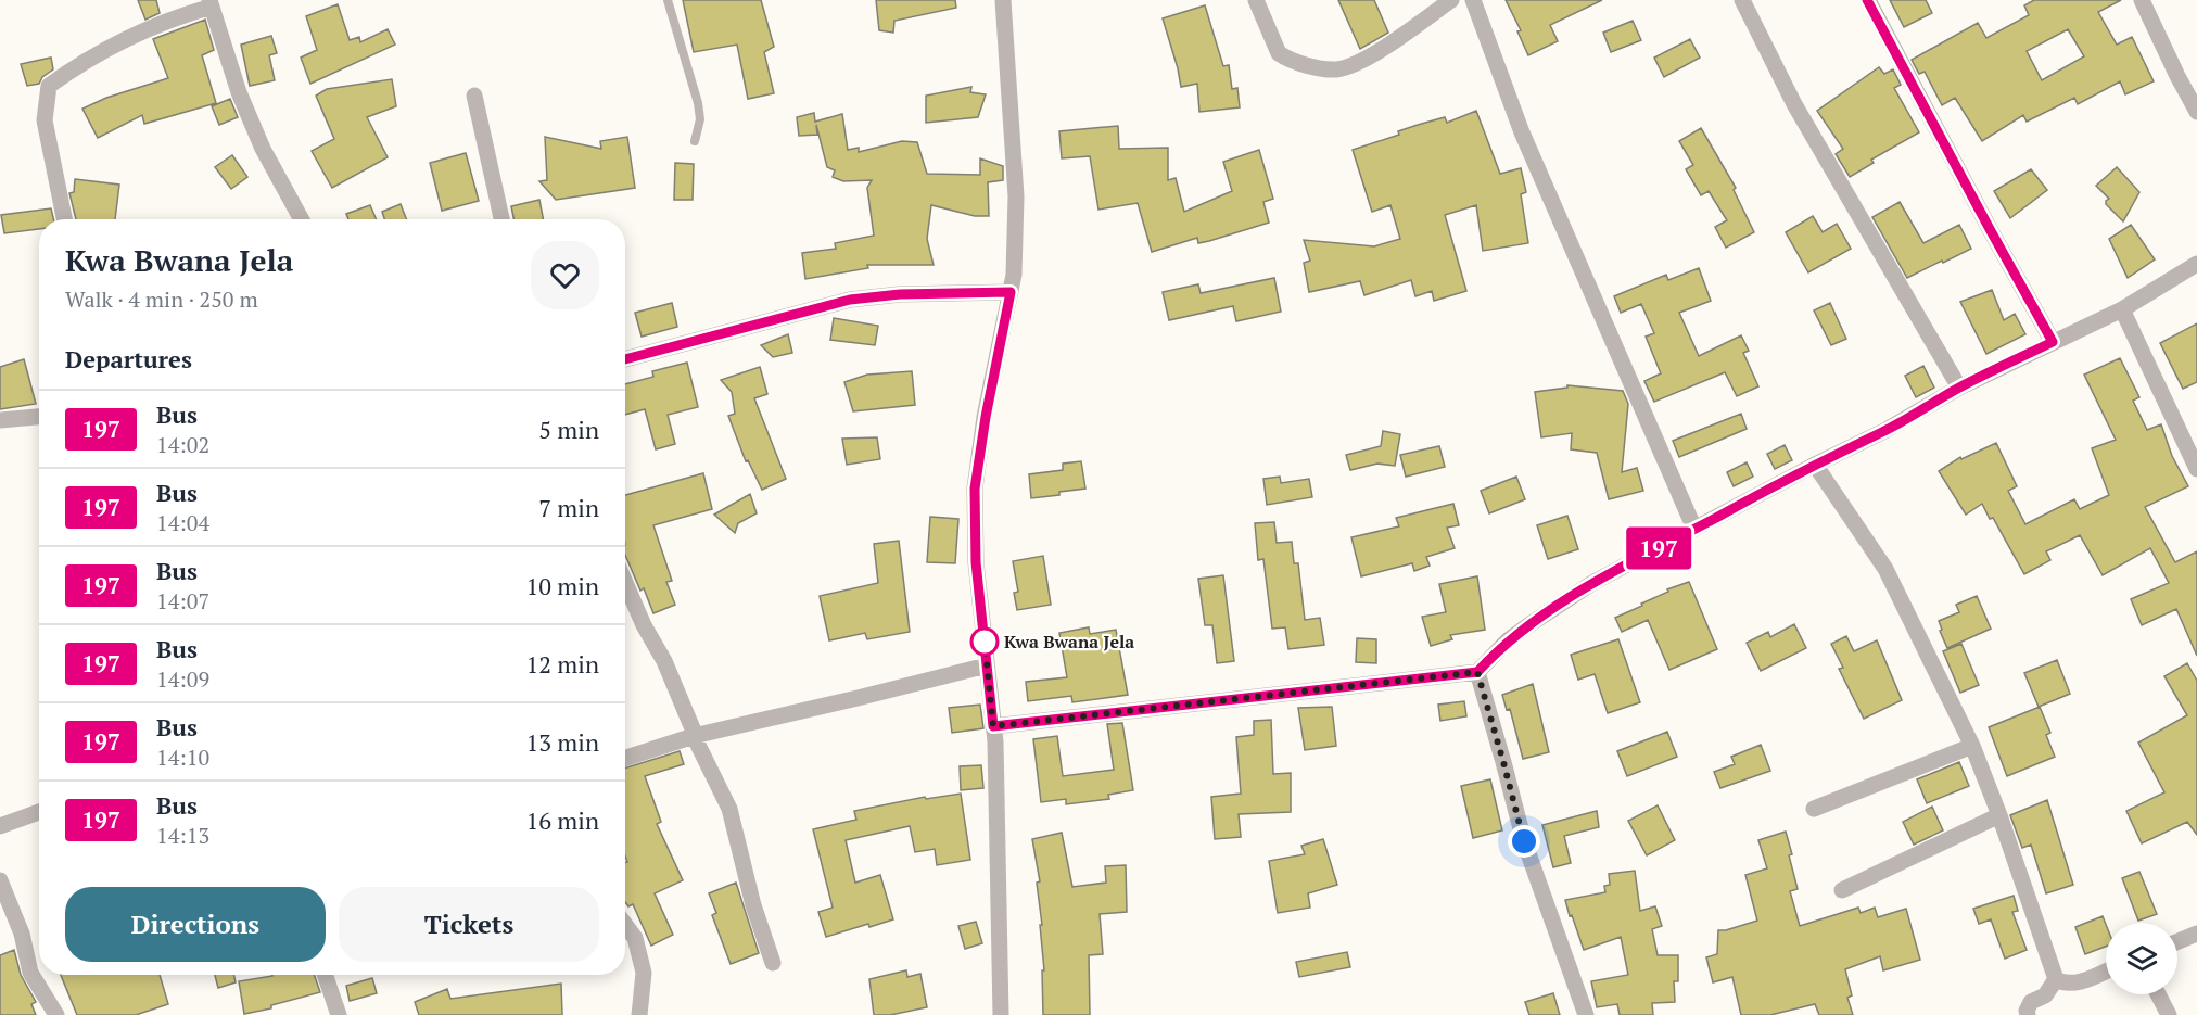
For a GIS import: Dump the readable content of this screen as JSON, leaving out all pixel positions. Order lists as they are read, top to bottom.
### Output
{
  "places": ["Kwa Bwana Jela"],
  "lines": ["bus line 197"],
  "page": {
    "on_map": "197",
    "heading": [
      ["Kwa Bwana Jela", "Walk · 4 min · 250 m"],
      "Departures"
    ],
    "list": [
      {
        "mark": "197",
        "name": "Bus",
        "note": "14:02",
        "value": "5 min"
      },
      {
        "mark": "197",
        "name": "Bus",
        "note": "14:04",
        "value": "7 min"
      },
      {
        "mark": "197",
        "name": "Bus",
        "note": "14:07",
        "value": "10 min"
      },
      {
        "mark": "197",
        "name": "Bus",
        "note": "14:09",
        "value": "12 min"
      },
      {
        "mark": "197",
        "name": "Bus",
        "note": "14:10",
        "value": "13 min"
      },
      {
        "mark": "197",
        "name": "Bus",
        "note": "14:13",
        "value": "16 min"
      }
    ],
    "buttons": ["Directions", "Tickets"]
  }
}
